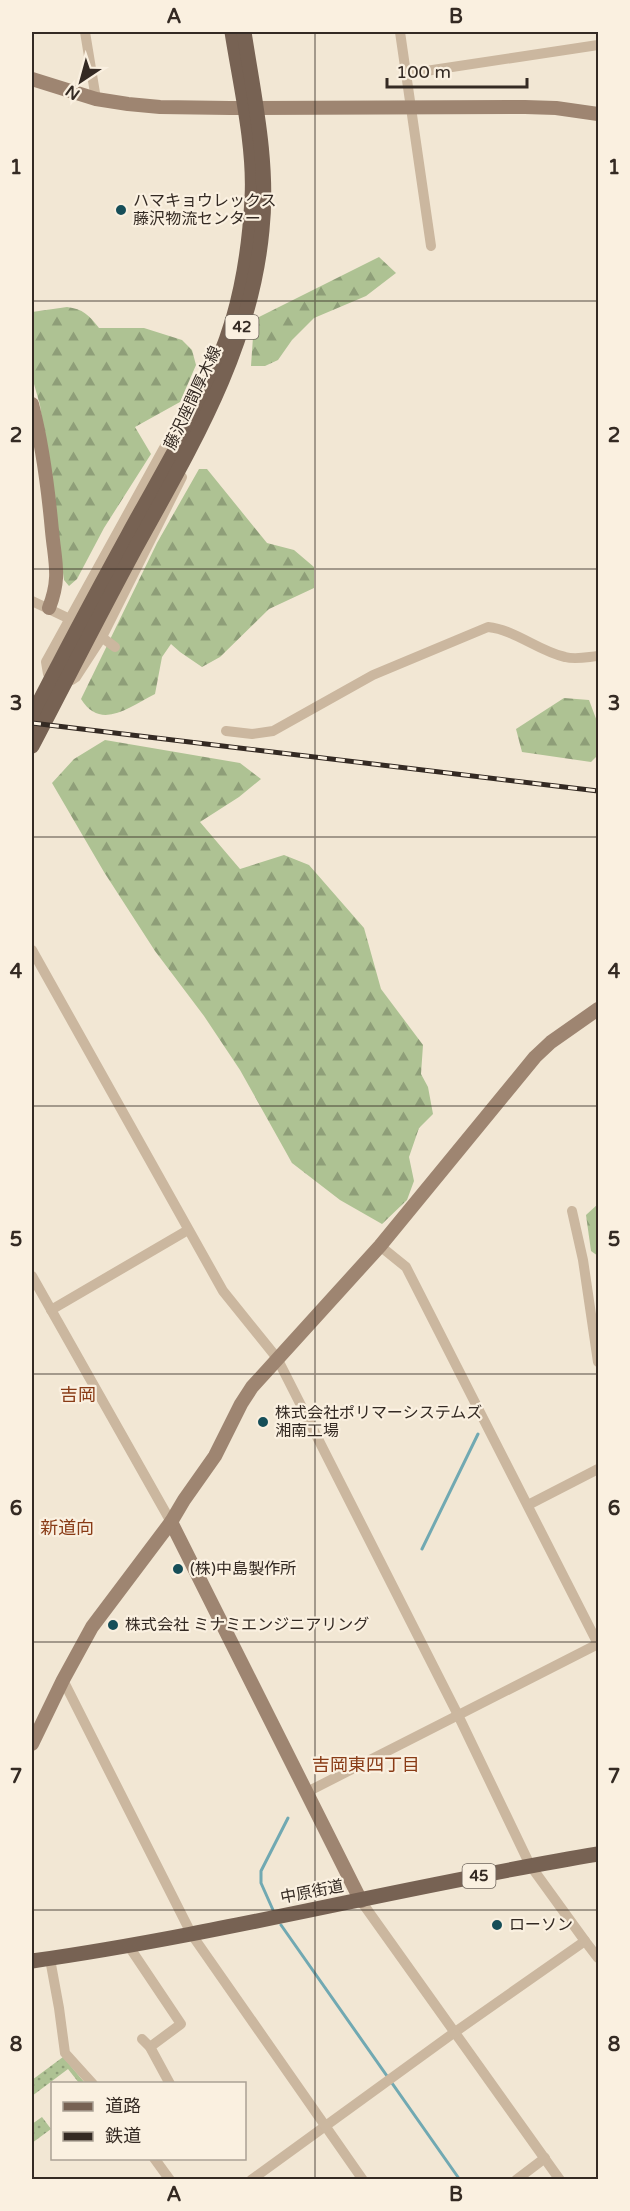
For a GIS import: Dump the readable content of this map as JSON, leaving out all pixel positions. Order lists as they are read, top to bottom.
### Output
{
  "streets": {
    "main road": [
      "42",
      "藤沢座間厚木線",
      "45",
      "中原街道"
    ]
  },
  "districts": ["吉岡", "新道向", "吉岡東四丁目"],
  "places": [
    "ハマキョウレックス 藤沢物流センター",
    "株式会社ポリマーシステムズ 湘南工場",
    "(株)中島製作所",
    "株式会社 ミナミエンジニアリング",
    "ローソン"
  ],
  "legend": ["道路", "鉄道"],
  "scale_bar": "100 m",
  "north": "bottom left",
  "grid": {
    "columns": ["A", "B"],
    "rows": [
      "1",
      "2",
      "3",
      "4",
      "5",
      "6",
      "7",
      "8"
    ]
  }
}
